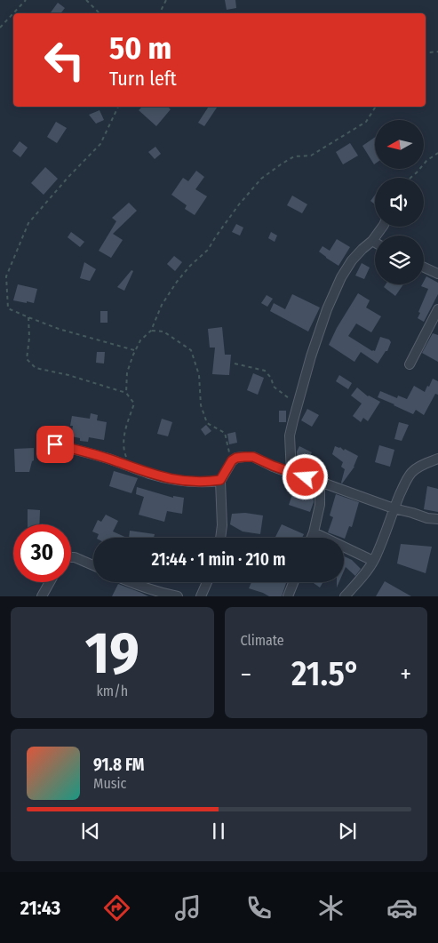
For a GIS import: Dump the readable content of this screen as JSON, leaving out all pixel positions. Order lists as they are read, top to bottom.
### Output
{
  "north": "left",
  "page": {
    "turn": ["50 m", "Turn left"],
    "limit": "30",
    "trip": "21:44 · 1 min · 210 m",
    "tile": [
      ["19", "km/h"],
      "Climate"
    ],
    "heat": ["−", "21.5°", "+"],
    "song": ["91.8 FM", "Music"],
    "tabs": "21:43"
  }
}
